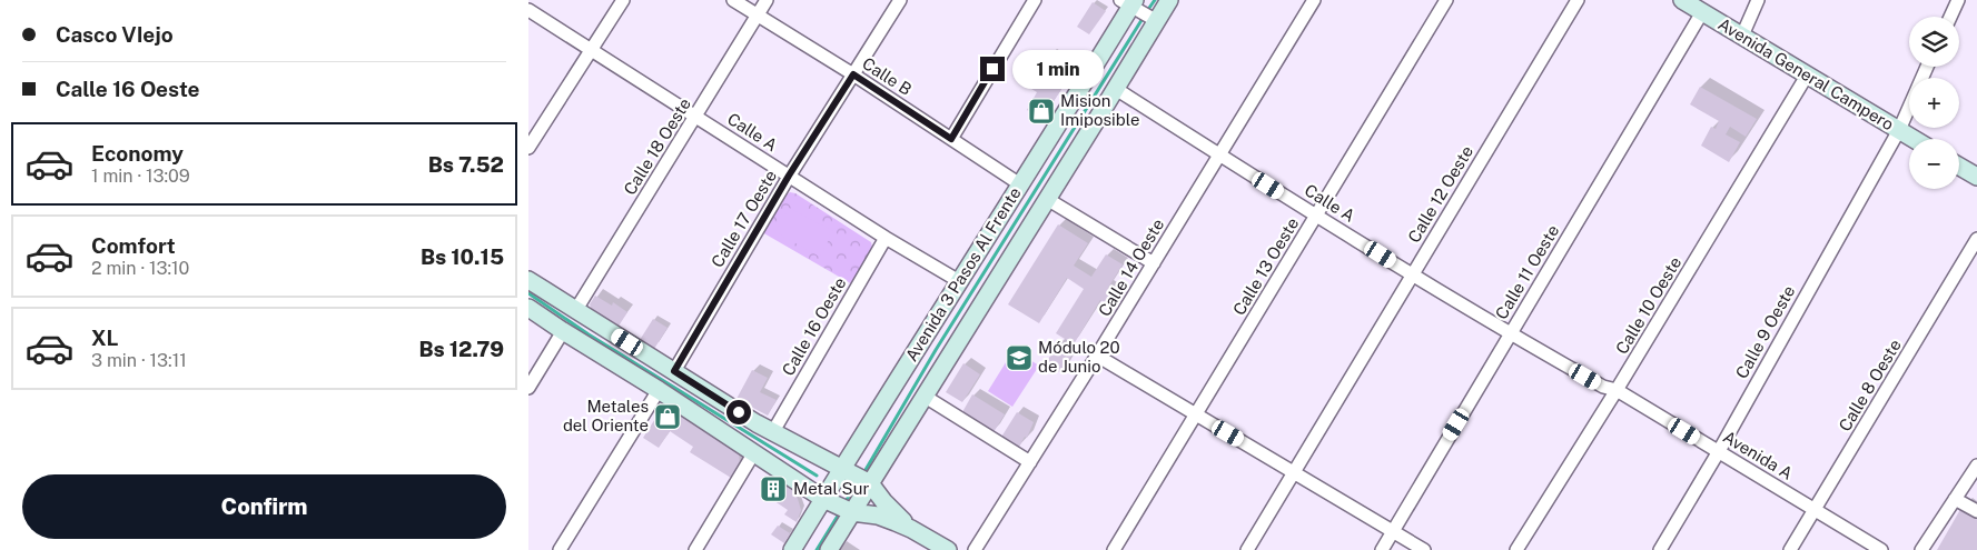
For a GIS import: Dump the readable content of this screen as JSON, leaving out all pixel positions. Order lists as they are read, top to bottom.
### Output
{
  "streets": {
    "main road": ["Avenida General Campero", "Avenida 3 Pasos Al Frente"],
    "street": [
      "Calle B",
      "Calle A",
      "Calle 18 Oeste",
      "Calle 12 Oeste",
      "Calle 17 Oeste",
      "Calle 13 Oeste",
      "Calle 14 Oeste",
      "Calle 11 Oeste",
      "Calle 10 Oeste",
      "Calle 16 Oeste",
      "Calle 9 Oeste",
      "Calle 8 Oeste",
      "Avenida A"
    ]
  },
  "crossings": [
    ["Avenida General Campero", "Calle 11 Oeste"],
    ["Avenida General Campero", "Calle 10 Oeste"],
    ["Avenida General Campero", "Calle 9 Oeste"],
    ["Calle B", "Calle 18 Oeste"],
    ["Calle B", "Calle 17 Oeste"],
    ["Calle B", "Avenida 3 Pasos Al Frente"],
    ["Calle A", "Calle 18 Oeste"],
    ["Calle A", "Calle 12 Oeste"],
    ["Calle A", "Calle 17 Oeste"],
    ["Calle A", "Calle 13 Oeste"],
    ["Calle A", "Calle 14 Oeste"],
    ["Calle A", "Calle 11 Oeste"],
    ["Calle A", "Avenida 3 Pasos Al Frente"],
    ["Calle A", "Calle 10 Oeste"],
    ["Calle A", "Calle 16 Oeste"],
    ["Calle A", "Avenida A"],
    ["Calle 10 Oeste", "Avenida A"],
    ["Calle 9 Oeste", "Avenida A"],
    ["Calle 8 Oeste", "Avenida A"]
  ],
  "places": {
    "shop": ["Mision Imiposible", "Metales del Oriente"],
    "school or university": ["Módulo 20 de Junio"],
    "building": ["Metal Sur"]
  },
  "page": {
    "banner": ["Casco VIejo", "Calle 16 Oeste"],
    "map_buttons": ["+", "−"],
    "bubble": "1 min",
    "list": [
      {
        "name": "Economy",
        "note": "1 min · 13:09",
        "value": "Bs 7.52"
      },
      {
        "name": "Comfort",
        "note": "2 min · 13:10",
        "value": "Bs 10.15"
      },
      {
        "name": "XL",
        "note": "3 min · 13:11",
        "value": "Bs 12.79"
      }
    ],
    "buttons": "Confirm"
  }
}
